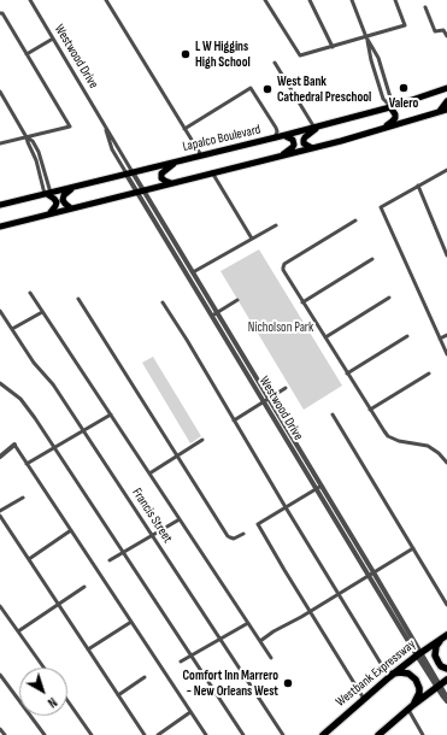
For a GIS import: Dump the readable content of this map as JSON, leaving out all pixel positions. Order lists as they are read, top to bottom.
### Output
{
  "streets": {
    "highway": ["Westbank Expressway"],
    "main road": ["Lapalco Boulevard"],
    "street": ["Westwood Drive", "Francis Street"]
  },
  "crossings": [
    ["Westwood Drive", "Lapalco Boulevard"],
    ["Westwood Drive", "Westbank Expressway"]
  ],
  "parks": ["Nicholson Park"],
  "places": [
    "L W Higgins High School",
    "Valero",
    "West Bank Cathedral Preschool",
    "Comfort Inn Marrero - New Orleans West"
  ],
  "north": "bottom right"
}
